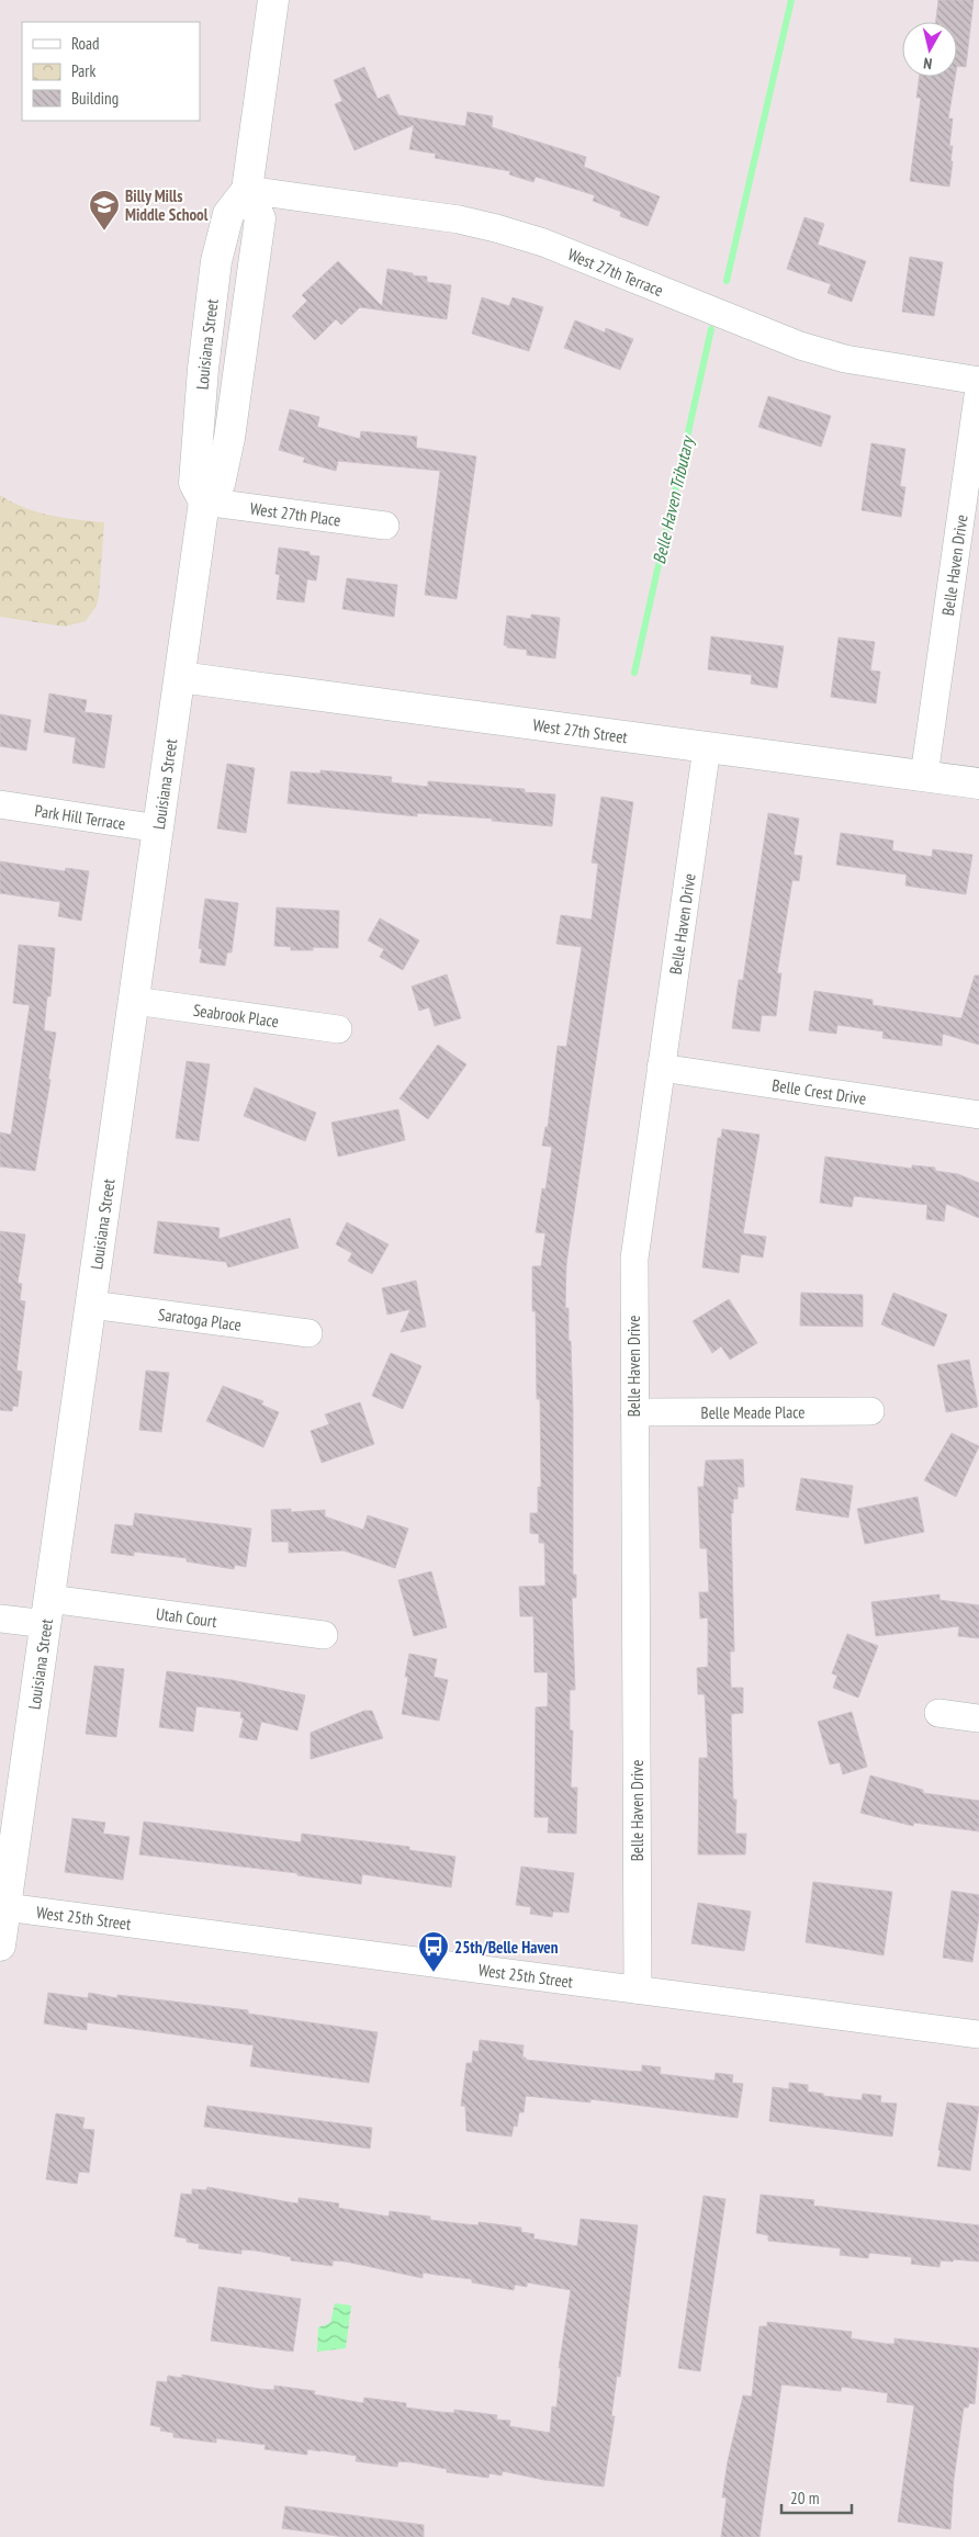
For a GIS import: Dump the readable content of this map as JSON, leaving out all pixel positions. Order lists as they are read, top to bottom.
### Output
{
  "streets": {
    "main road": ["Louisiana Street", "West 27th Street"],
    "street": [
      "West 27th Terrace",
      "West 27th Place",
      "Belle Haven Drive",
      "Park Hill Terrace",
      "Seabrook Place",
      "Belle Crest Drive",
      "Saratoga Place",
      "Belle Meade Place",
      "Utah Court",
      "West 25th Street"
    ]
  },
  "crossings": [
    ["West 27th Terrace", "Louisiana Street"],
    ["Louisiana Street", "West 27th Place"],
    ["Louisiana Street", "West 27th Street"],
    ["Louisiana Street", "Park Hill Terrace"],
    ["Louisiana Street", "Seabrook Place"],
    ["Louisiana Street", "Saratoga Place"],
    ["Louisiana Street", "Utah Court"],
    ["Louisiana Street", "West 25th Street"],
    ["Belle Haven Drive", "West 27th Street"],
    ["Belle Haven Drive", "Belle Crest Drive"],
    ["Belle Haven Drive", "Belle Meade Place"],
    ["Belle Haven Drive", "West 25th Street"]
  ],
  "water": ["Belle Haven Tributary"],
  "places": {
    "school or university": ["Billy Mills Middle School"],
    "bus stop": ["25th/Belle Haven"]
  },
  "legend": ["Road", "Park", "Building"],
  "scale_bar": "20 m",
  "north": "bottom"
}
